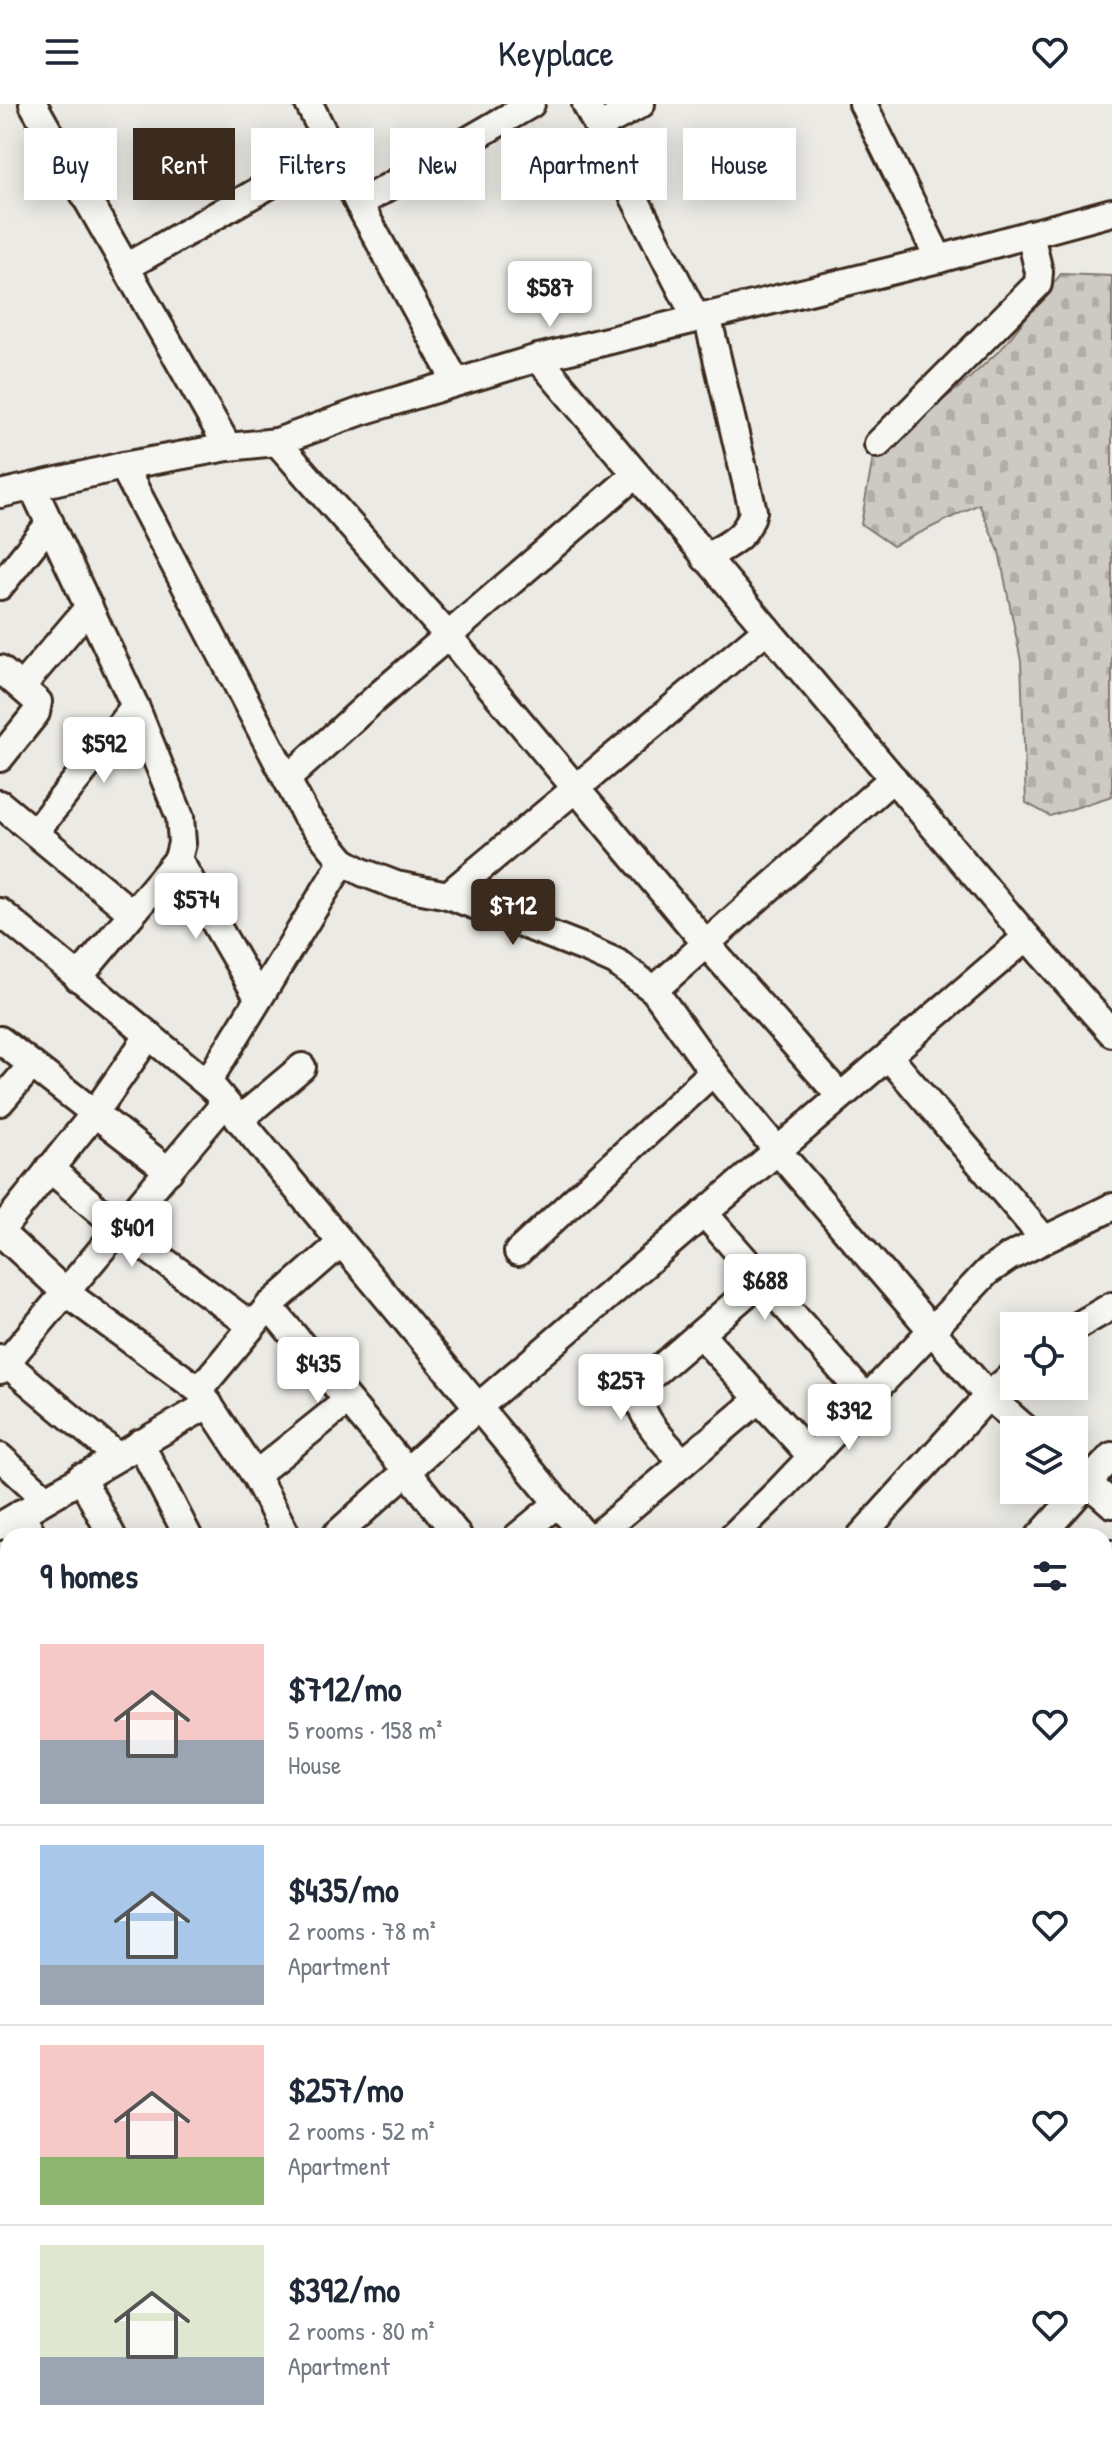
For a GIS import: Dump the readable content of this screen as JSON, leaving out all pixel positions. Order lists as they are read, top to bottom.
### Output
{
  "page": {
    "header": "Keyplace",
    "chip": [
      "Buy",
      "Rent",
      "Filters",
      "New",
      "Apartment",
      "House"
    ],
    "price": [
      "$587",
      "$592",
      "$574",
      "$712",
      "$401",
      "$688",
      "$435",
      "$257",
      "$392"
    ],
    "heading": "9 homes",
    "list": [
      {
        "name": "$712/mo",
        "note": "5 rooms · 158 m² · House"
      },
      {
        "name": "$435/mo",
        "note": "2 rooms · 78 m² · Apartment"
      },
      {
        "name": "$257/mo",
        "note": "2 rooms · 52 m² · Apartment"
      },
      {
        "name": "$392/mo",
        "note": "2 rooms · 80 m² · Apartment"
      }
    ]
  }
}
